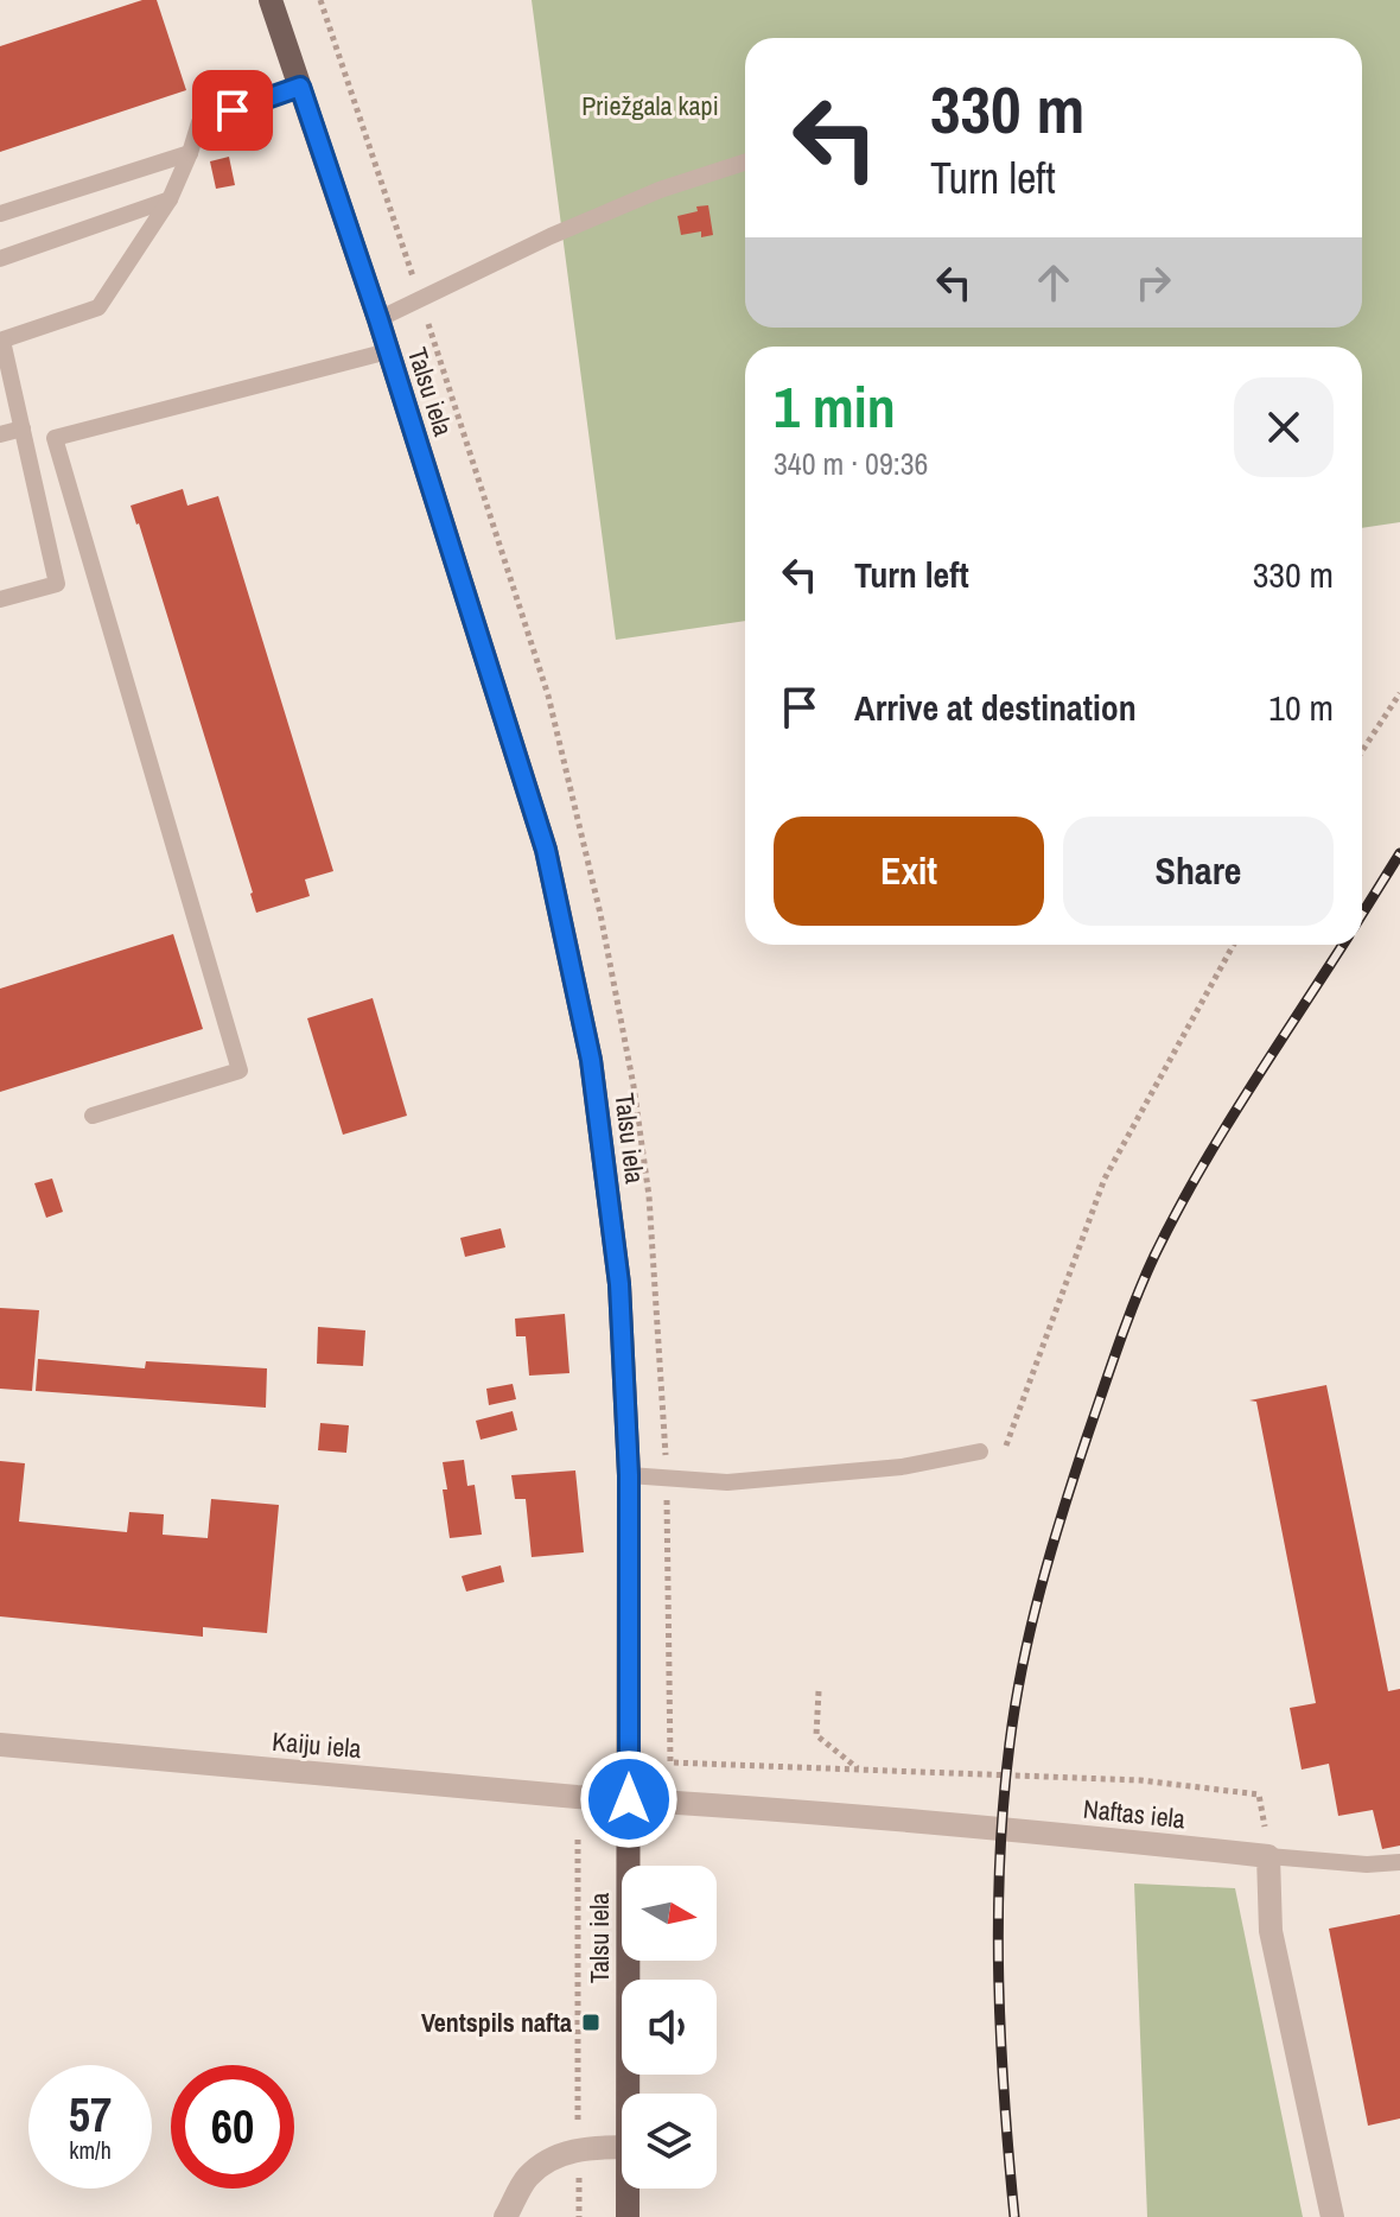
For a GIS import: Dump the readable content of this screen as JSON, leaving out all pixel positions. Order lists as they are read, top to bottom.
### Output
{
  "streets": {
    "main road": ["Talsu iela"],
    "street": ["Kaiju iela", "Naftas iela"]
  },
  "crossings": [
    ["Talsu iela", "Kaiju iela"],
    ["Talsu iela", "Naftas iela"],
    ["Kaiju iela", "Naftas iela"]
  ],
  "parks": ["Priežgala kapi"],
  "places": {
    "transit": ["Ventspils nafta"]
  },
  "north": "right",
  "page": {
    "turn": ["330 m", "Turn left"],
    "heading": ["1 min", "340 m · 09:36"],
    "list": [
      {
        "name": "Turn left",
        "value": "330 m"
      },
      {
        "name": "Arrive at destination",
        "value": "10 m"
      }
    ],
    "buttons": ["Exit", "Share"],
    "speed": "57 km/h",
    "limit": "60"
  }
}
